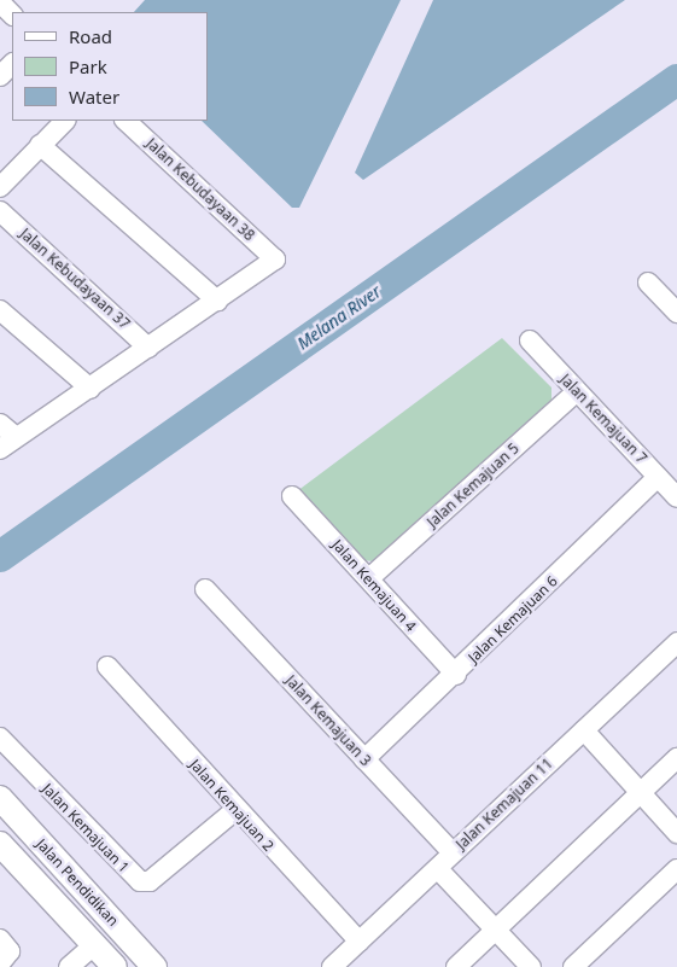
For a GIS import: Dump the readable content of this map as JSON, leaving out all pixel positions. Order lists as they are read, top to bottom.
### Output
{
  "streets": {
    "main road": ["Jalan Pendidikan"],
    "street": [
      "Jalan Kebudayaan 38",
      "Jalan Kebudayaan 37",
      "Jalan Kemajuan 7",
      "Jalan Kemajuan 5",
      "Jalan Kemajuan 4",
      "Jalan Kemajuan 6",
      "Jalan Kemajuan 3",
      "Jalan Kemajuan 11",
      "Jalan Kemajuan 2",
      "Jalan Kemajuan 1"
    ]
  },
  "crossings": [
    ["Jalan Kemajuan 7", "Jalan Kemajuan 5"],
    ["Jalan Kemajuan 7", "Jalan Kemajuan 6"],
    ["Jalan Kemajuan 5", "Jalan Kemajuan 4"],
    ["Jalan Kemajuan 4", "Jalan Kemajuan 6"],
    ["Jalan Kemajuan 6", "Jalan Kemajuan 3"],
    ["Jalan Kemajuan 3", "Jalan Kemajuan 11"],
    ["Jalan Kemajuan 11", "Jalan Kemajuan 2"],
    ["Jalan Kemajuan 2", "Jalan Kemajuan 1"]
  ],
  "water": ["Melana River"],
  "legend": ["Road", "Park", "Water"]
}
